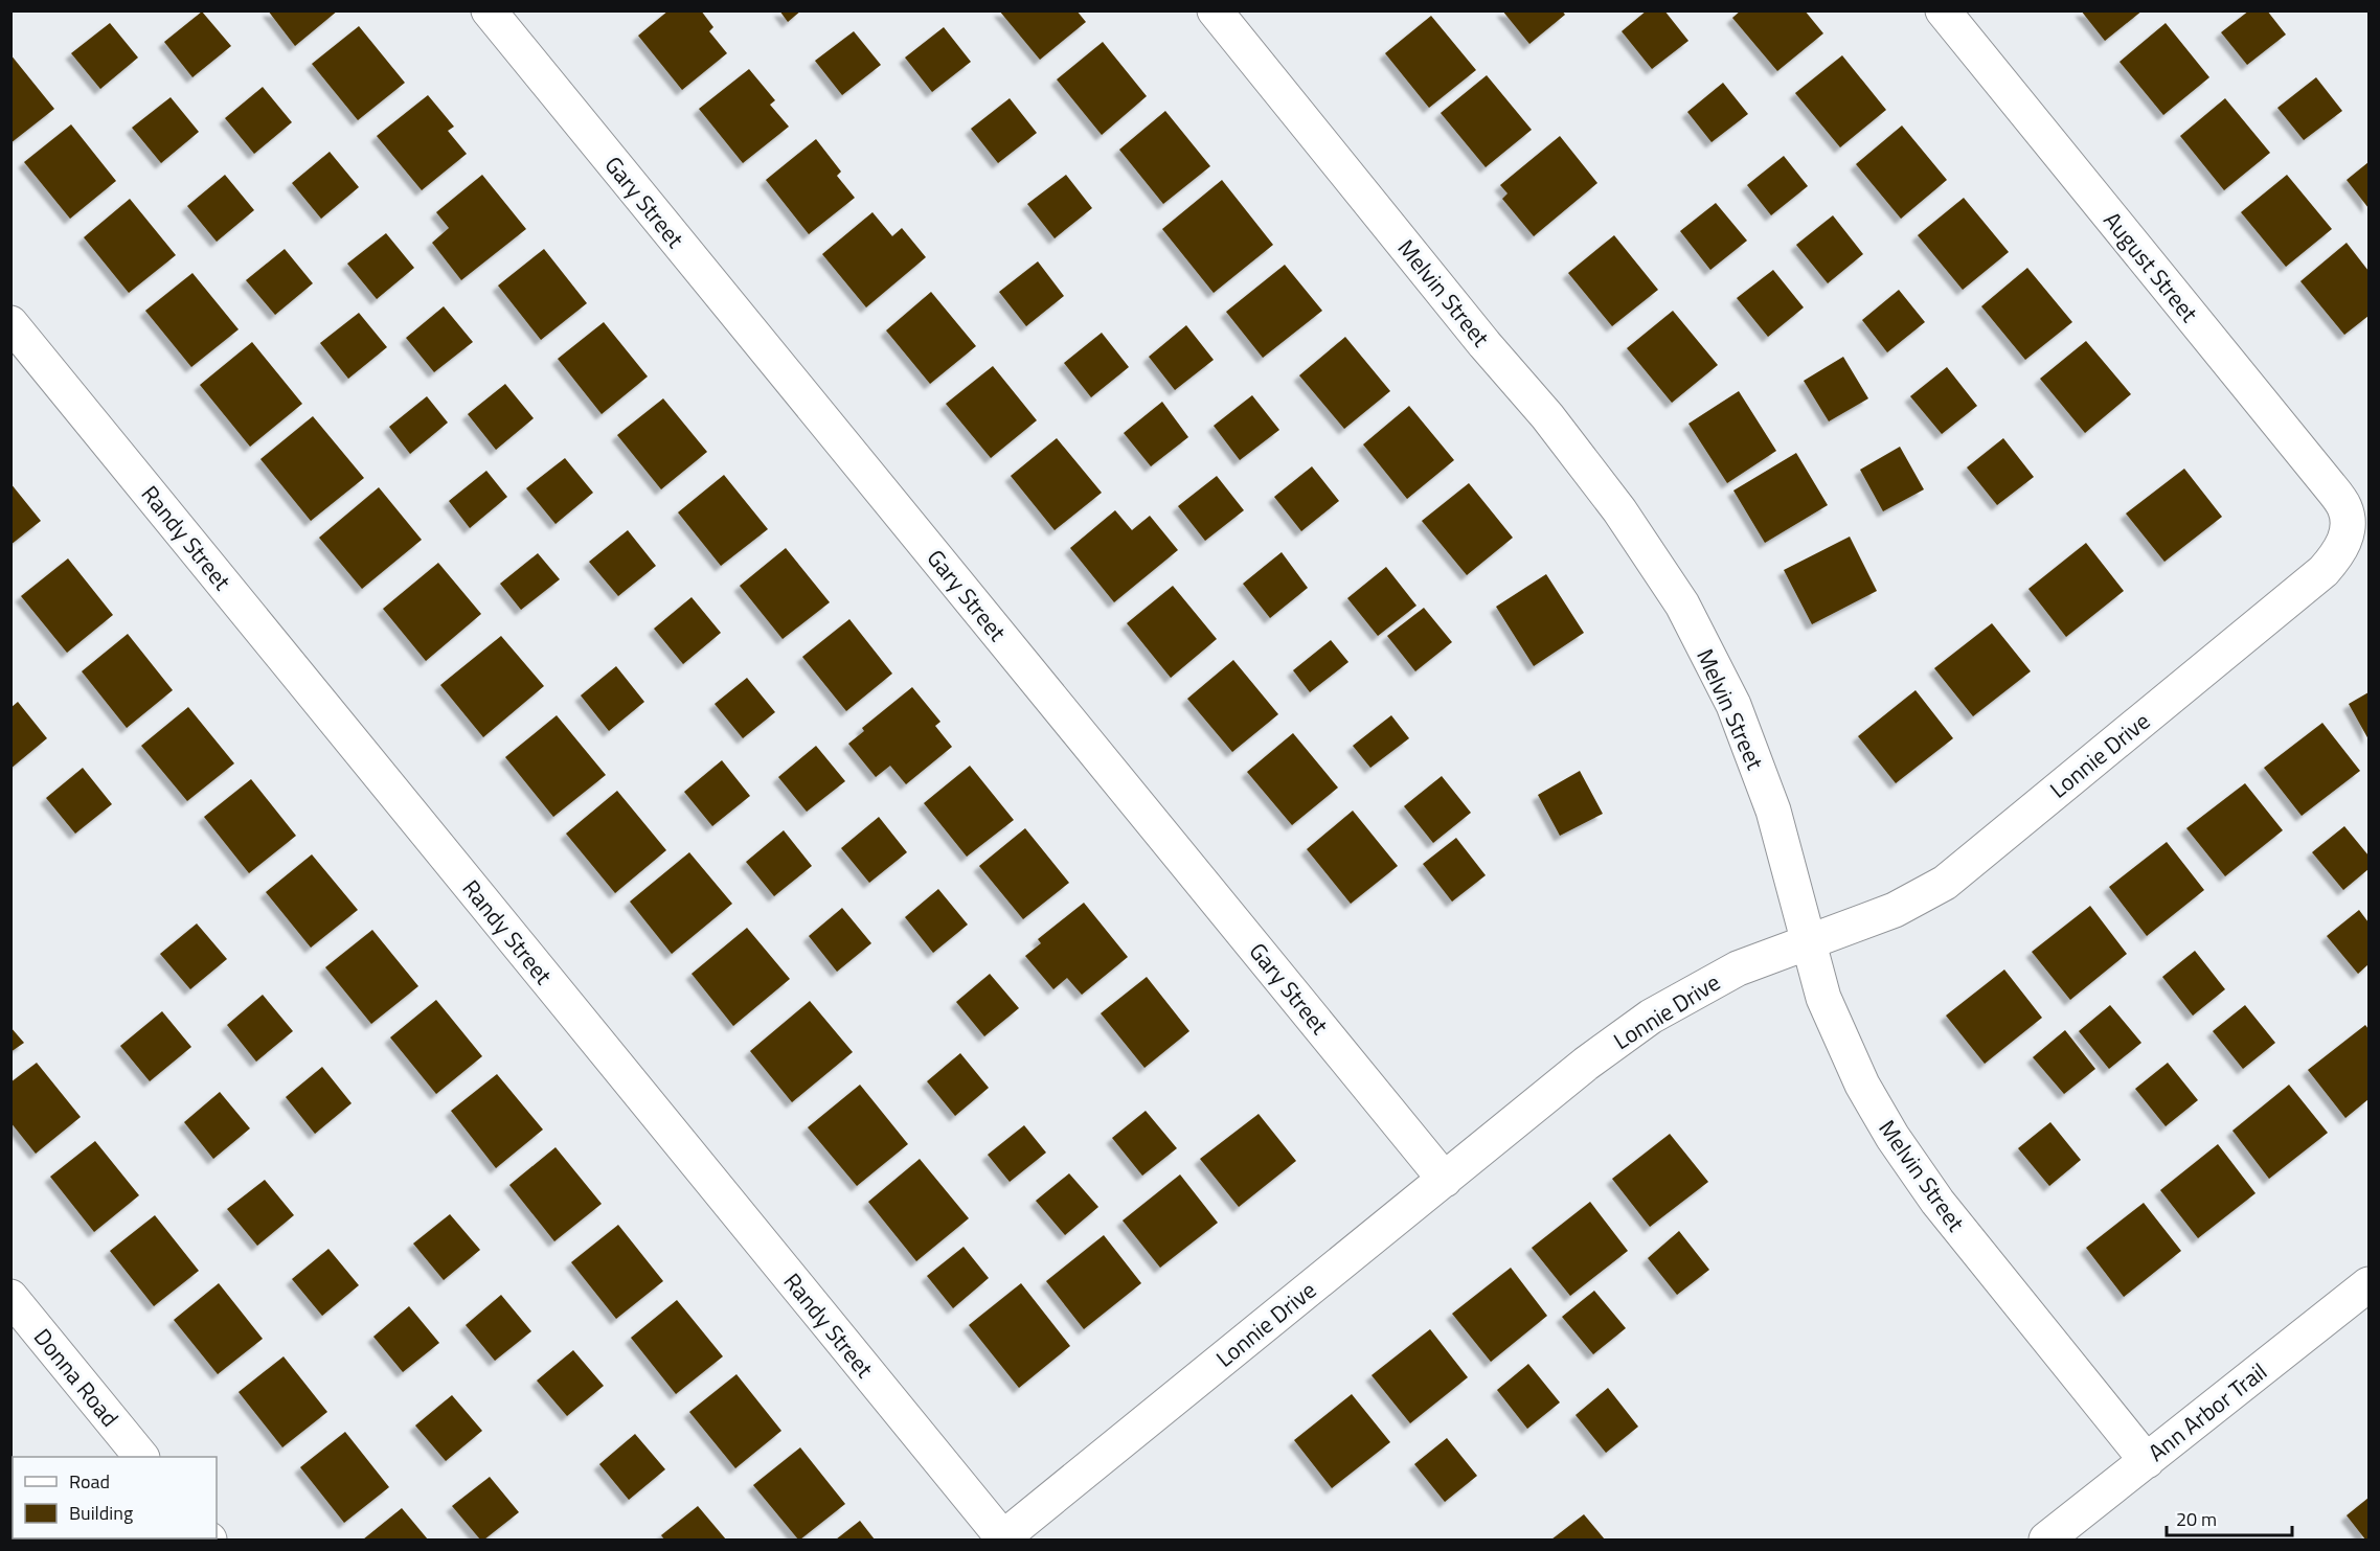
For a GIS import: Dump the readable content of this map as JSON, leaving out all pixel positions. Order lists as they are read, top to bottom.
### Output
{
  "streets": {
    "street": [
      "Gary Street",
      "August Street",
      "Melvin Street",
      "Randy Street",
      "Lonnie Drive",
      "Donna Road",
      "Ann Arbor Trail"
    ]
  },
  "crossings": [
    ["Gary Street", "Lonnie Drive"],
    ["August Street", "Lonnie Drive"],
    ["Melvin Street", "Lonnie Drive"],
    ["Melvin Street", "Ann Arbor Trail"],
    ["Randy Street", "Lonnie Drive"]
  ],
  "legend": ["Road", "Building"],
  "scale_bar": "20 m"
}
